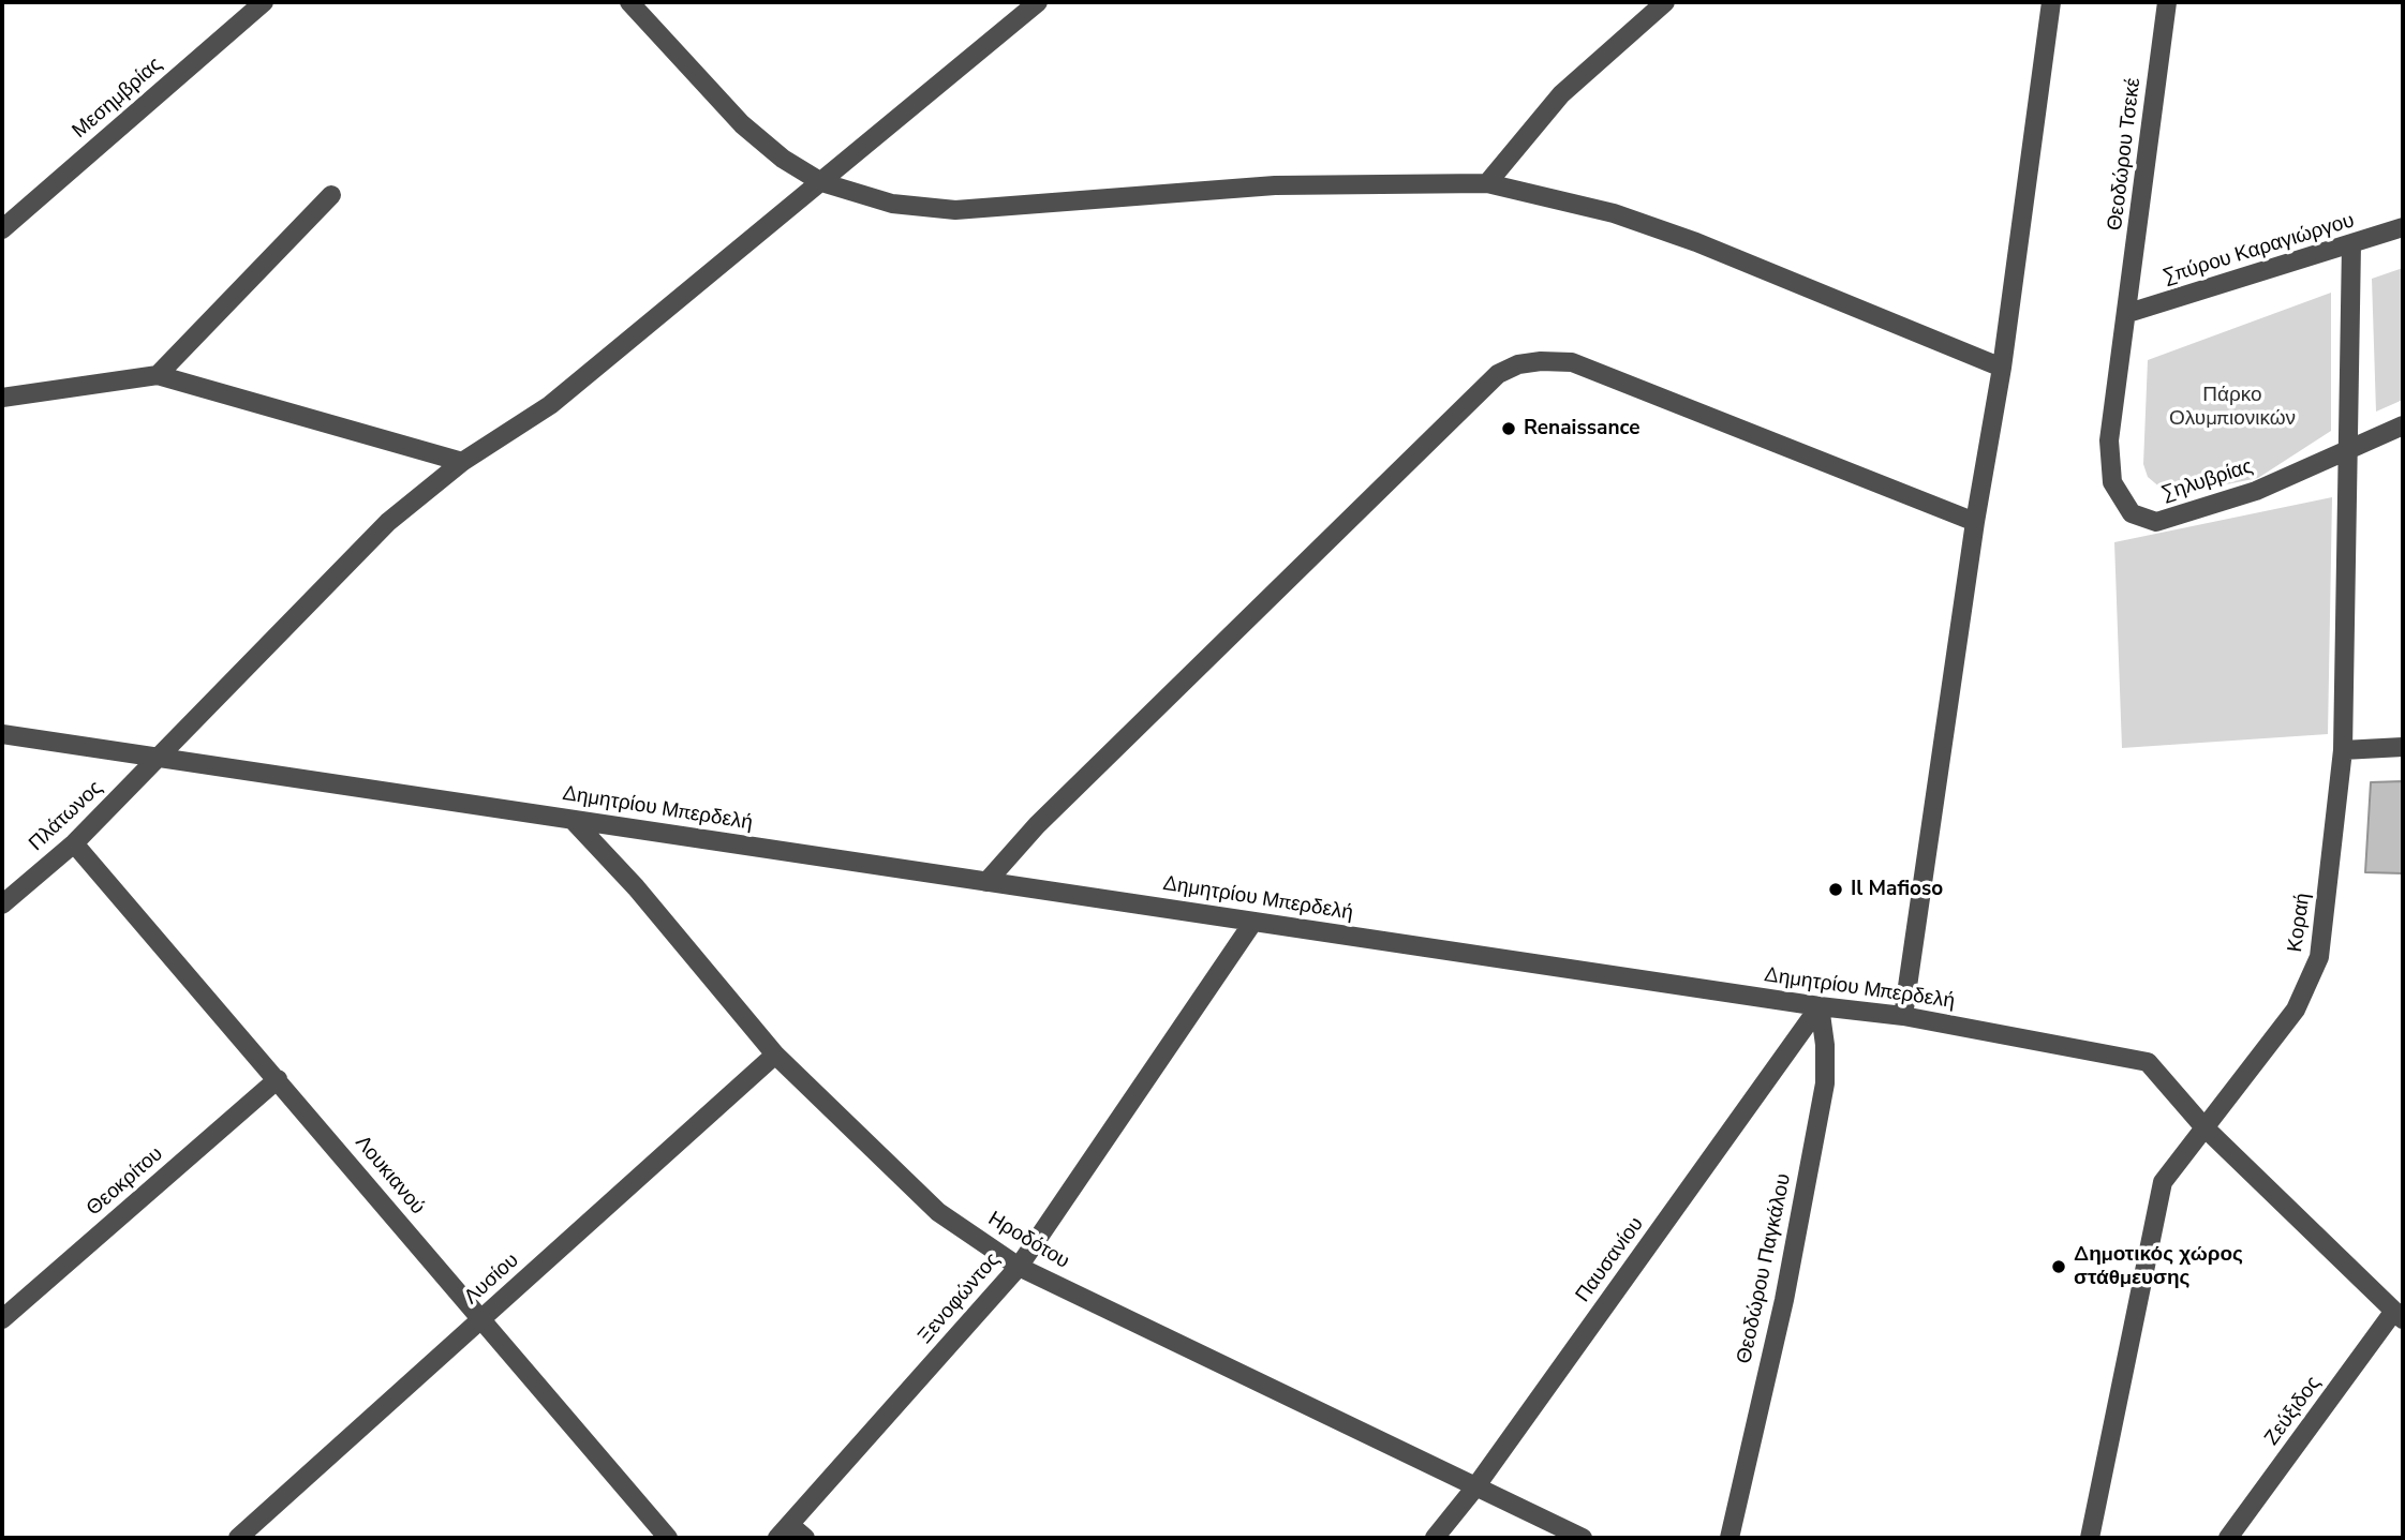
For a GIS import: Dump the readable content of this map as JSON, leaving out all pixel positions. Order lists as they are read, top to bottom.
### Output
{
  "streets": {
    "street": [
      "Μεσημβρίας",
      "Θεοδώρου Τσεκέ",
      "Σπύρου Καραγιώργου",
      "Σηλυβρίας",
      "Δημητρίου Μπερδελή",
      "Πλάτωνος",
      "Κοραή",
      "Λουκιανού",
      "Θεοκρίτου",
      "Ηροδότου",
      "Παυσανίου",
      "Θεοδώρου Παγκάλου",
      "Λυσίου",
      "Ξενοφώντος",
      "Ζεύξιδος"
    ]
  },
  "crossings": [
    ["Θεοδώρου Τσεκέ", "Σπύρου Καραγιώργου"],
    ["Θεοδώρου Τσεκέ", "Σηλυβρίας"],
    ["Σπύρου Καραγιώργου", "Σηλυβρίας"],
    ["Σπύρου Καραγιώργου", "Κοραή"],
    ["Σηλυβρίας", "Κοραή"],
    ["Δημητρίου Μπερδελή", "Πλάτωνος"],
    ["Δημητρίου Μπερδελή", "Κοραή"],
    ["Δημητρίου Μπερδελή", "Ηροδότου"],
    ["Δημητρίου Μπερδελή", "Παυσανίου"],
    ["Δημητρίου Μπερδελή", "Θεοδώρου Παγκάλου"],
    ["Δημητρίου Μπερδελή", "Ξενοφώντος"],
    ["Δημητρίου Μπερδελή", "Ζεύξιδος"],
    ["Πλάτωνος", "Λουκιανού"],
    ["Λουκιανού", "Θεοκρίτου"],
    ["Λουκιανού", "Λυσίου"],
    ["Ηροδότου", "Παυσανίου"],
    ["Ηροδότου", "Λυσίου"],
    ["Ηροδότου", "Ξενοφώντος"],
    ["Παυσανίου", "Θεοδώρου Παγκάλου"]
  ],
  "parks": ["Πάρκο Ολυμπιονικών"],
  "places": ["Renaissance", "Il Mafioso", "Δημοτικός χώρος στάθμευσης"]
}
